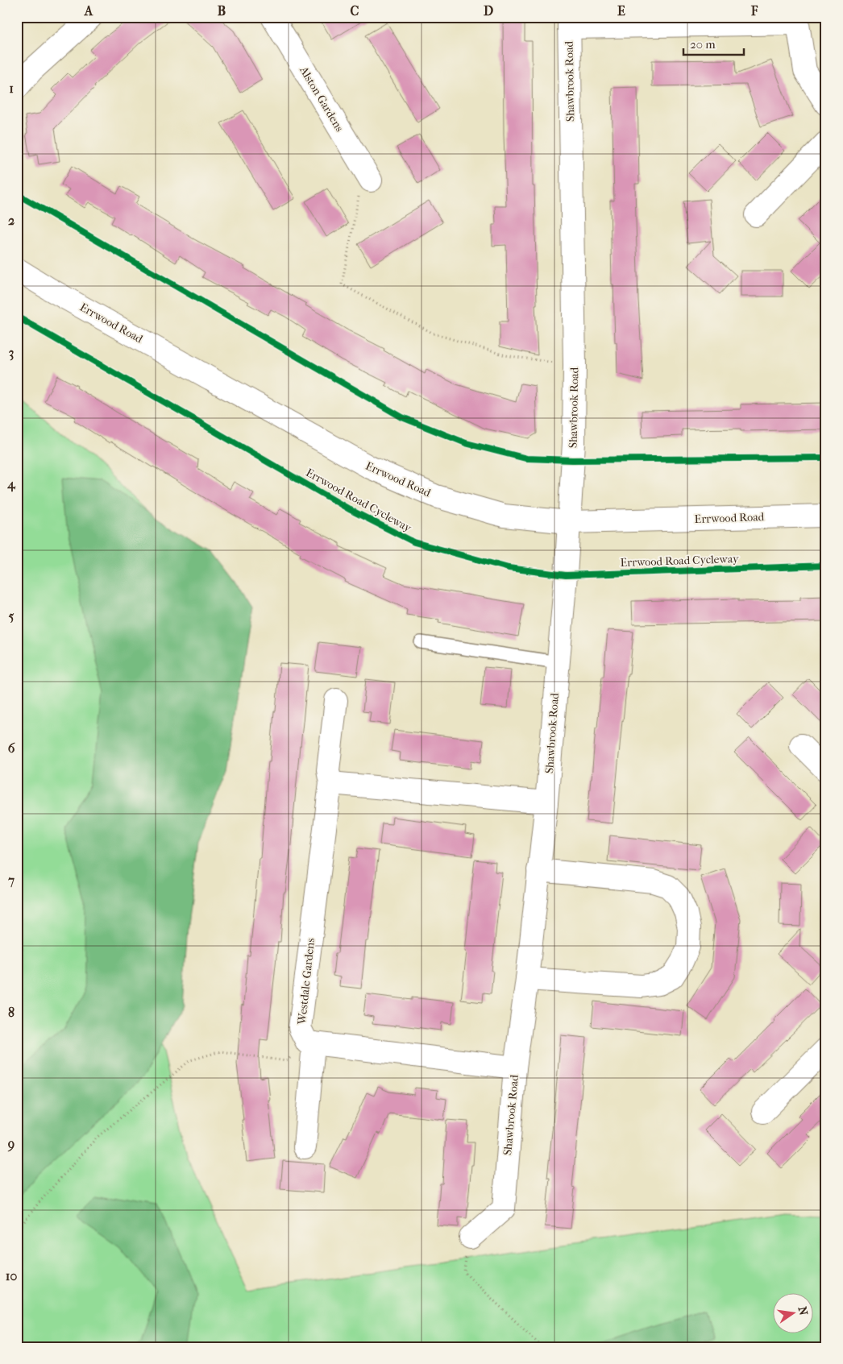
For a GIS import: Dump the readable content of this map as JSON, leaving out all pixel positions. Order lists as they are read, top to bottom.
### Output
{
  "streets": {
    "street": [
      "Shawbrook Road",
      "Alston Gardens",
      "Errwood Road",
      "Westdale Gardens"
    ],
    "cycle path": ["Errwood Road Cycleway"]
  },
  "crossings": [
    ["Shawbrook Road", "Errwood Road"]
  ],
  "scale_bar": "20 m",
  "north": "right",
  "grid": {
    "columns": [
      "A",
      "B",
      "C",
      "D",
      "E",
      "F"
    ],
    "rows": [
      "1",
      "2",
      "3",
      "4",
      "5",
      "6",
      "7",
      "8",
      "9",
      "10"
    ]
  }
}
